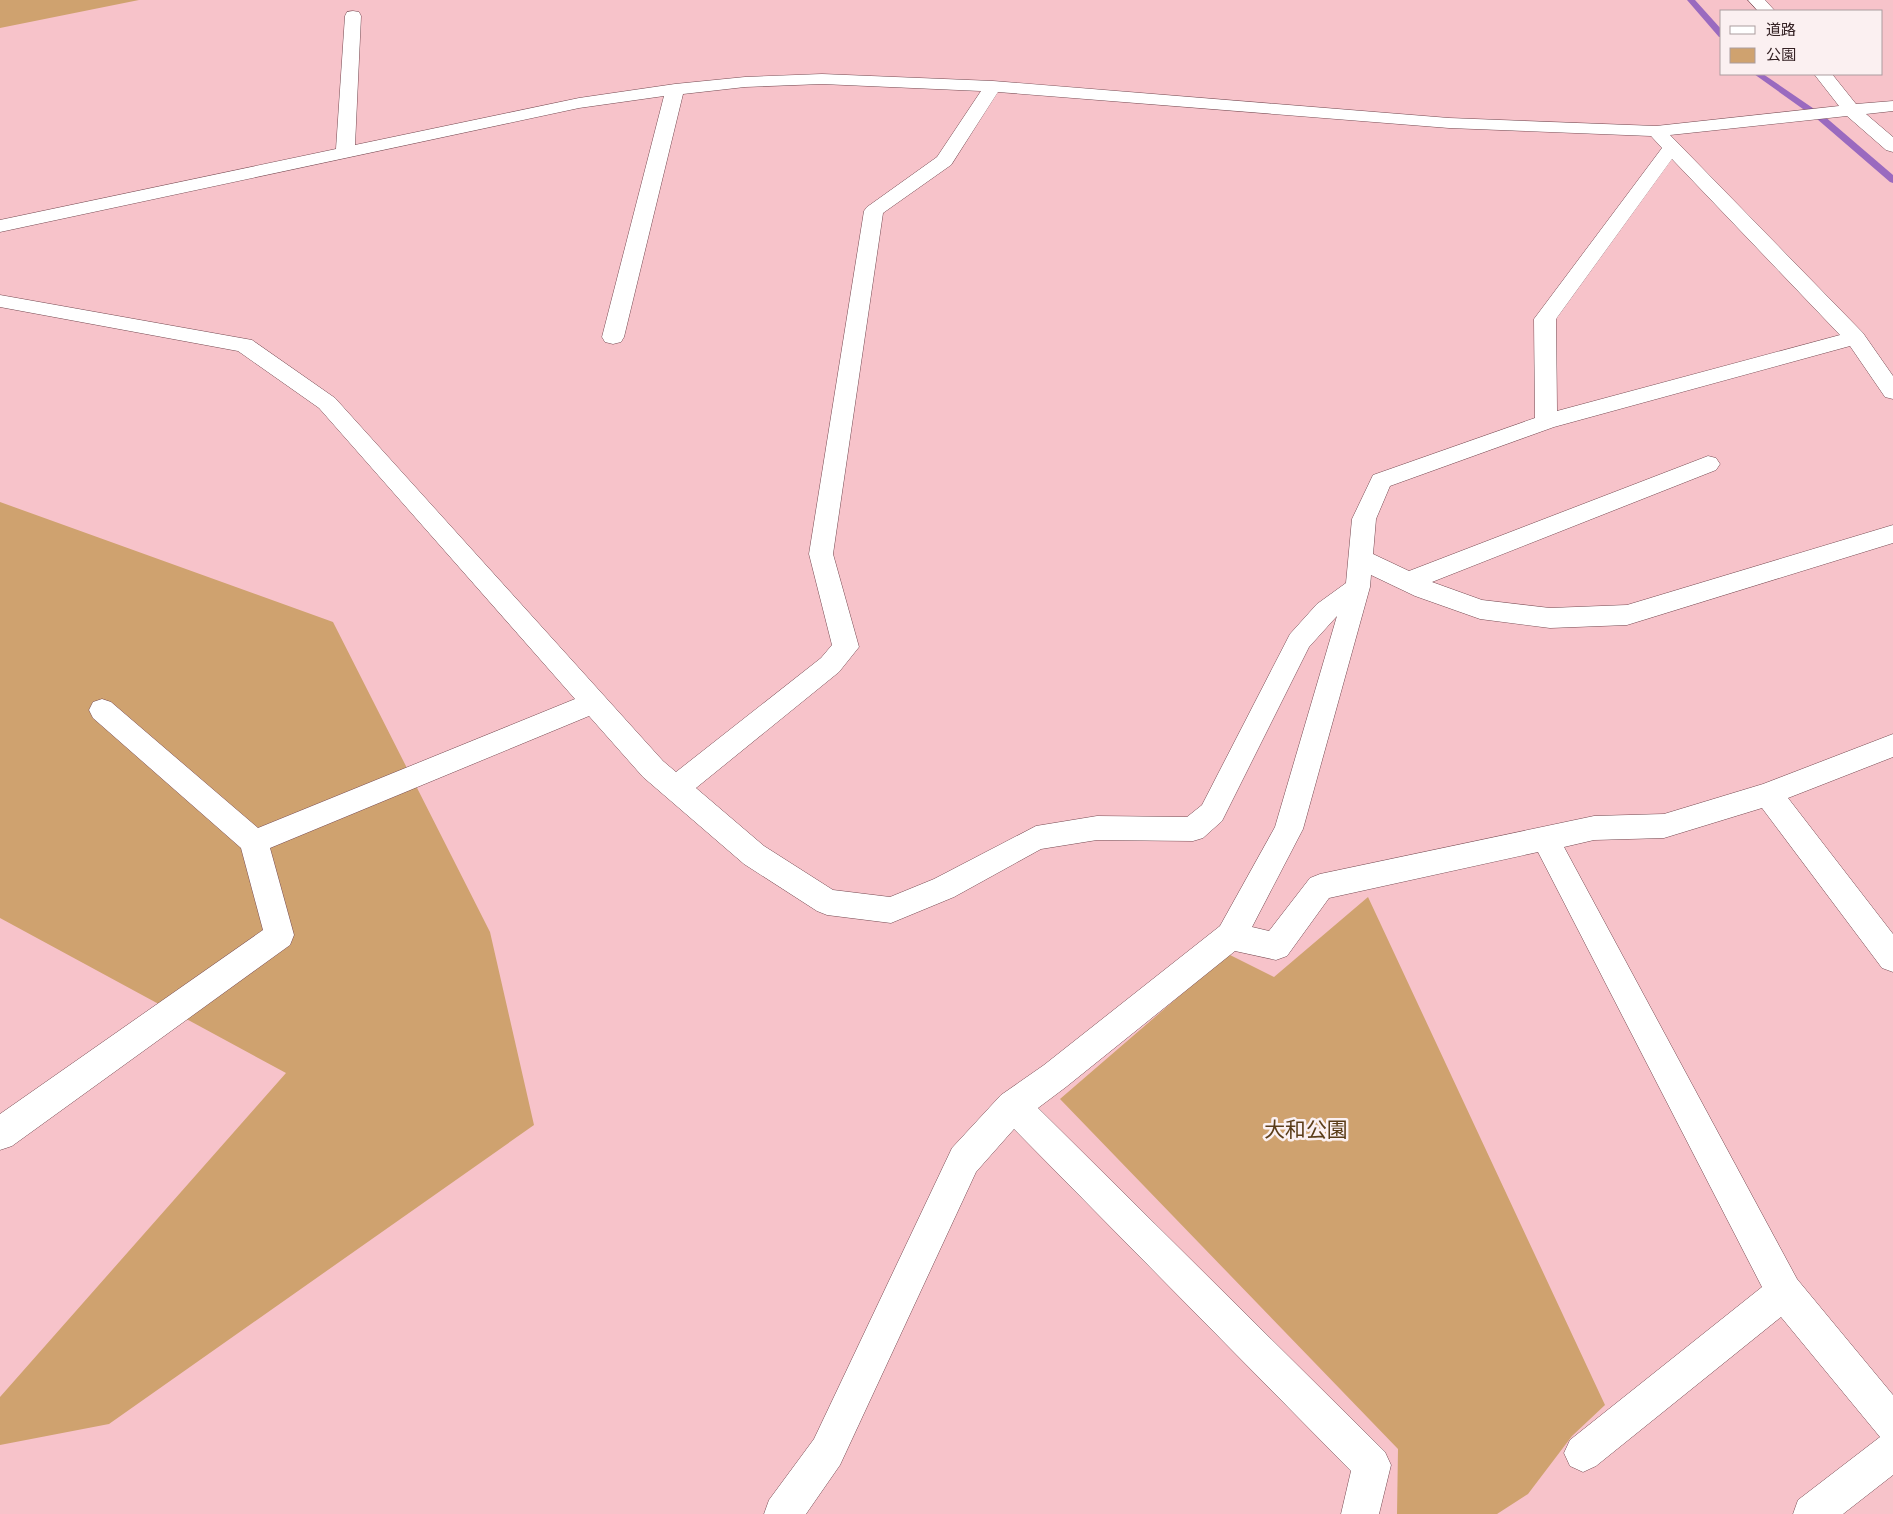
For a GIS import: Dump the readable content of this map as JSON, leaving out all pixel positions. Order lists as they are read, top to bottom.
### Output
{
  "parks": ["大和公園"],
  "legend": ["道路", "公園"]
}
